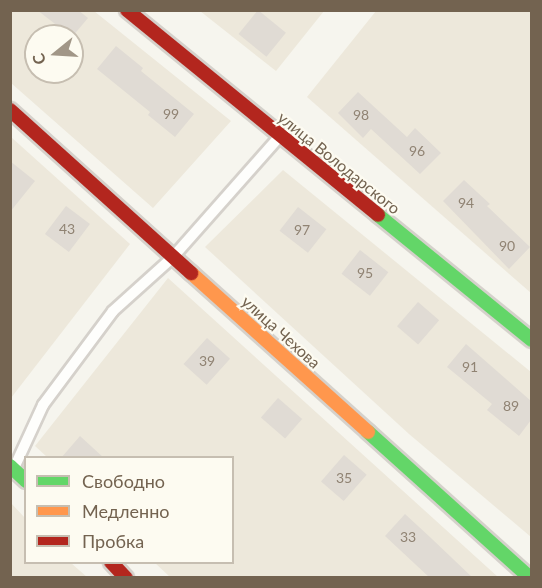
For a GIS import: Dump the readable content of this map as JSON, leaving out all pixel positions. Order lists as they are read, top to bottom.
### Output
{
  "streets": {
    "street": ["улица Володарского", "улица Чехова"]
  },
  "house_numbers": [
    "99",
    "98",
    "96",
    "94",
    "43",
    "97",
    "90",
    "95",
    "39",
    "91",
    "89",
    "35",
    "33"
  ],
  "legend": ["Свободно", "Медленно", "Пробка"],
  "north": "left"
}
